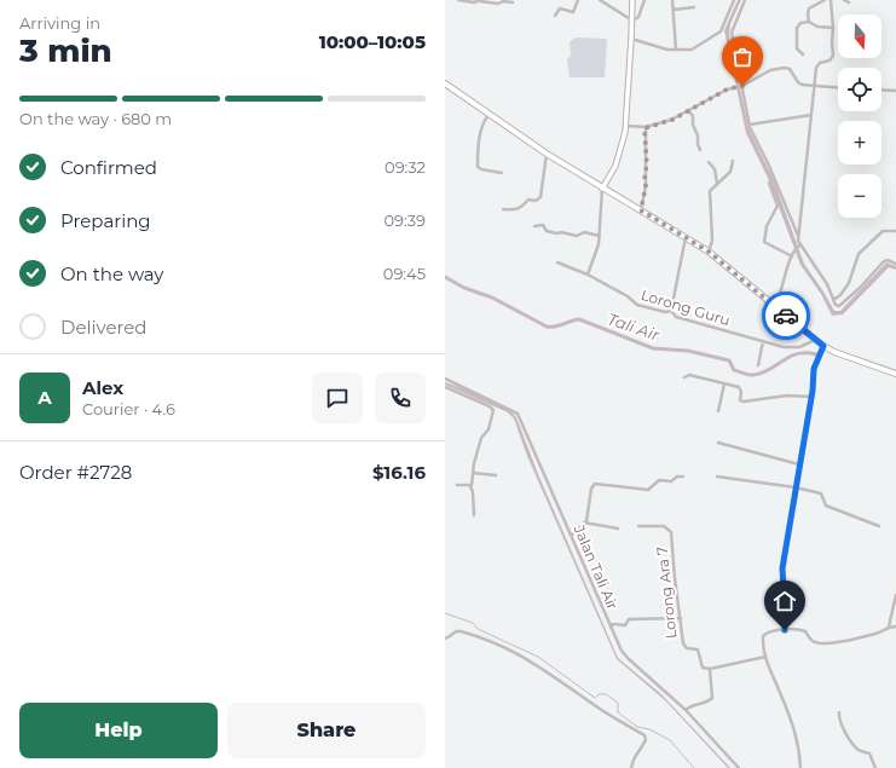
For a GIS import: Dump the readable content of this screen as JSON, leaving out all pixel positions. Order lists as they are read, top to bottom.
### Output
{
  "streets": {
    "street": ["Lorong Guru", "Jalan Tali Air", "Lorong Ara 7"]
  },
  "water": ["Tali Air"],
  "north": "bottom",
  "page": {
    "heading": ["3 min", "Arriving in", "10:00–10:05"],
    "panel": [
      "Alex",
      "Courier · 4.6",
      "Order #2728",
      "$16.16"
    ],
    "map_buttons": ["+", "−"],
    "bar": "On the way · 680 m",
    "list": [
      ["Confirmed", "09:32"],
      ["Preparing", "09:39"],
      ["On the way", "09:45"],
      "Delivered"
    ],
    "round": "A",
    "buttons": ["Help", "Share"]
  }
}
